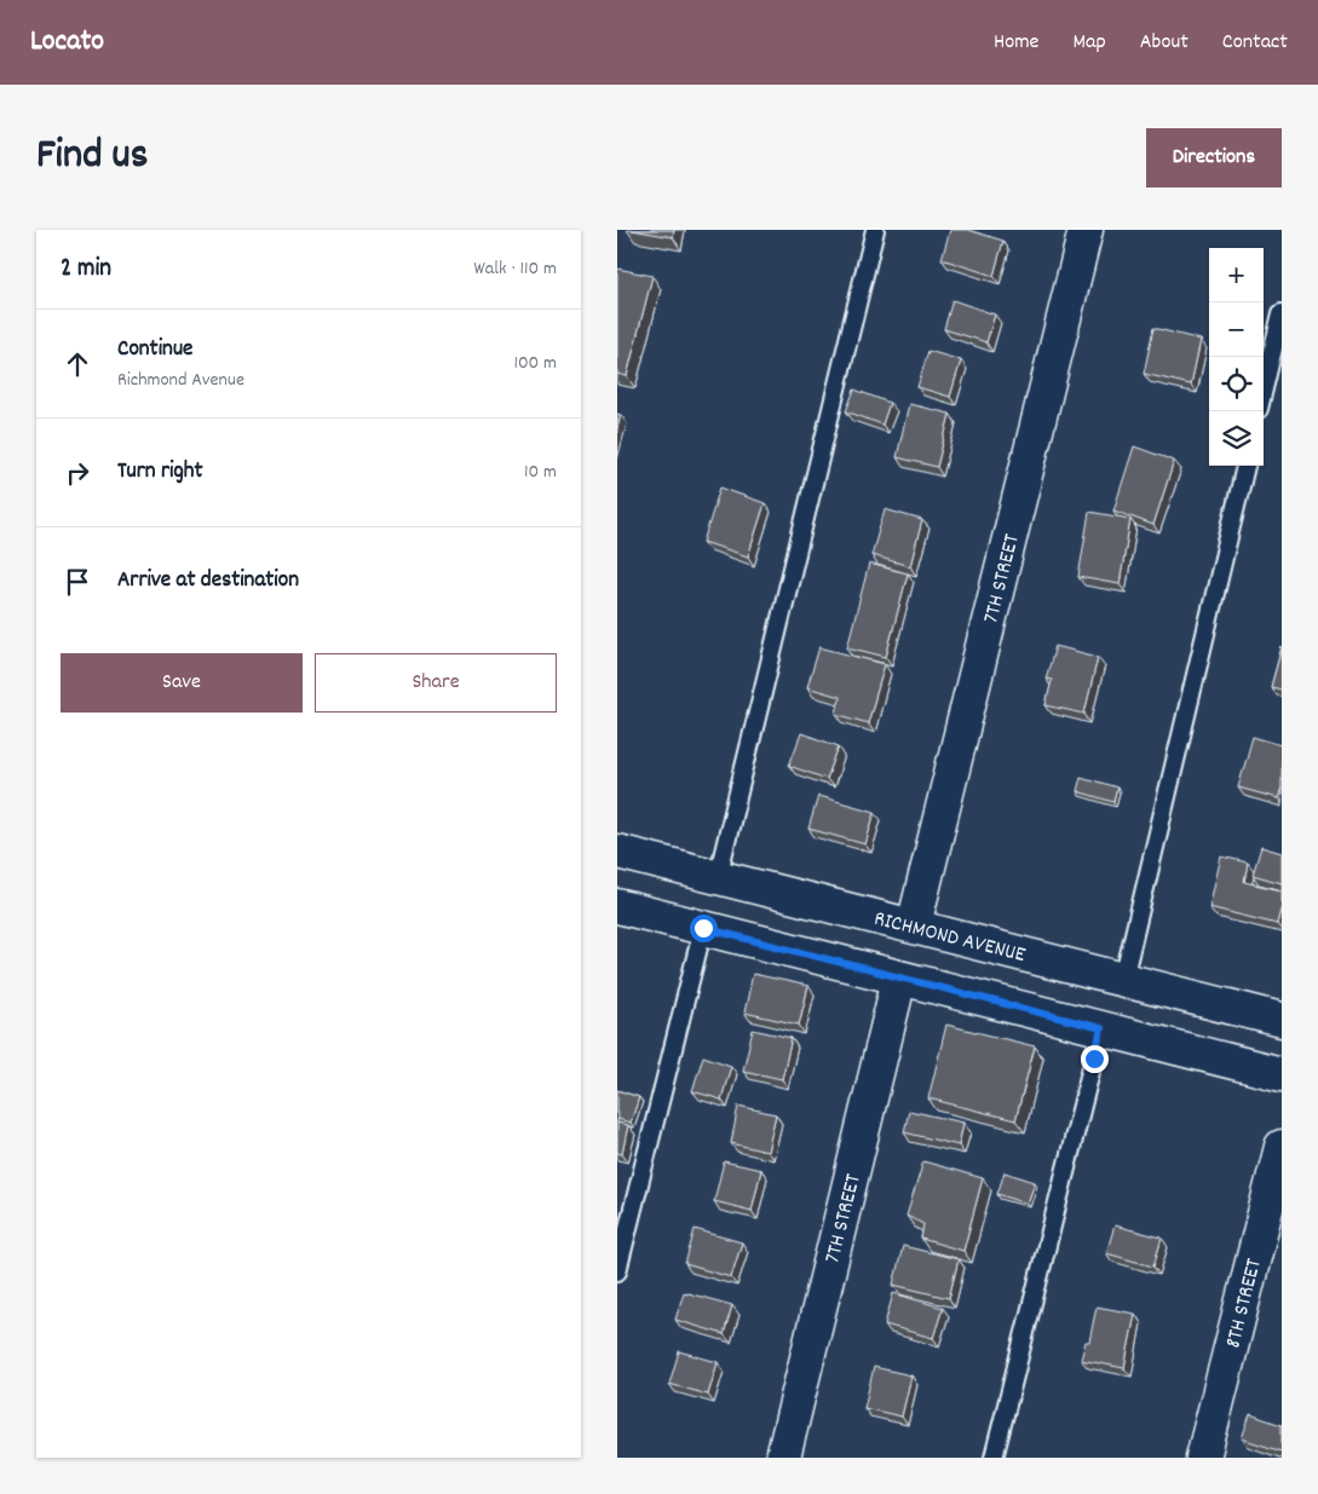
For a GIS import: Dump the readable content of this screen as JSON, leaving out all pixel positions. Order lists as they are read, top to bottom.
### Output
{
  "streets": {
    "street": ["7TH STREET", "RICHMOND AVENUE", "8TH STREET"]
  },
  "crossings": [
    ["7TH STREET", "RICHMOND AVENUE"]
  ],
  "page": {
    "header": "Locato",
    "nav": [
      "Home",
      "Map",
      "About",
      "Contact"
    ],
    "title": "Find us",
    "buttons": [
      "Directions",
      ["Save", "Share"]
    ],
    "heading": ["2 min", "Walk · 110 m"],
    "map_buttons": ["+", "−"],
    "list": [
      ["Continue", "Richmond Avenue", "100 m"],
      ["Turn right", "10 m"],
      "Arrive at destination"
    ]
  }
}
